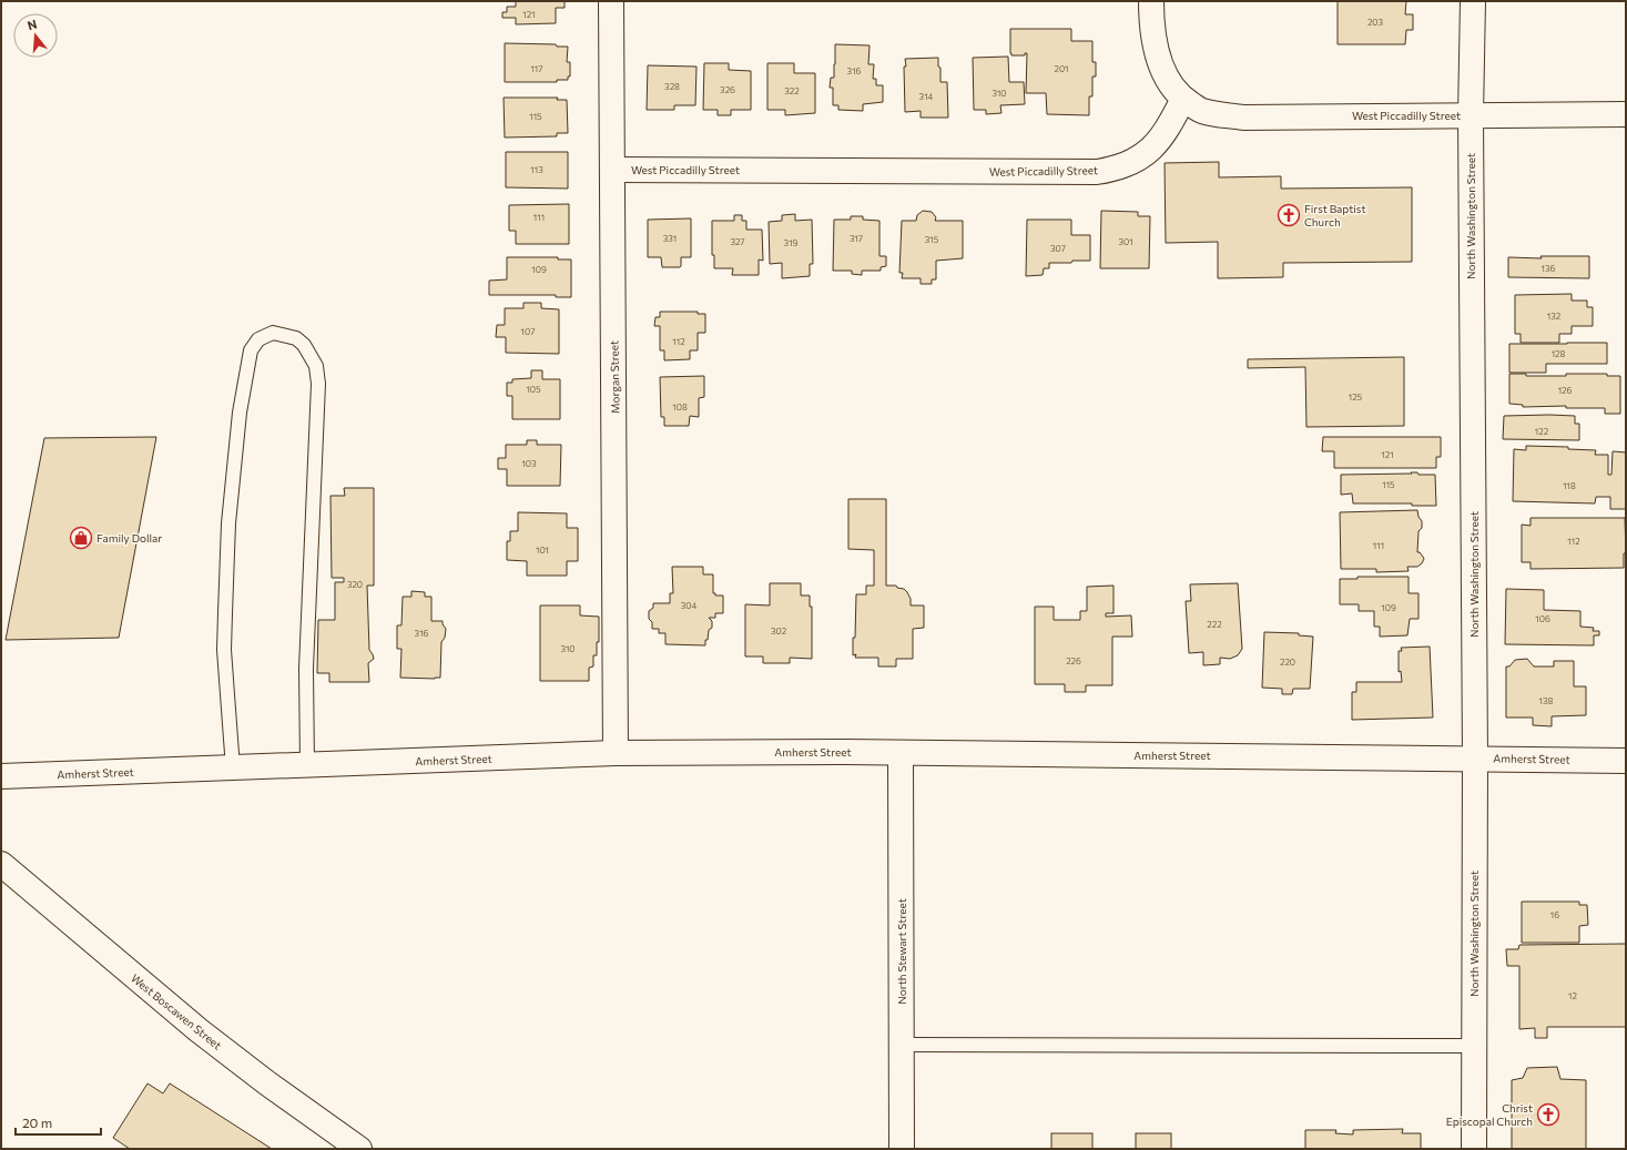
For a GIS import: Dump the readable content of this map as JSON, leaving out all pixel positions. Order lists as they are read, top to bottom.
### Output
{
  "streets": {
    "street": [
      "West Piccadilly Street",
      "North Washington Street",
      "Morgan Street",
      "Amherst Street",
      "North Stewart Street",
      "West Boscawen Street"
    ]
  },
  "crossings": [
    ["West Piccadilly Street", "North Washington Street"],
    ["West Piccadilly Street", "Morgan Street"],
    ["North Washington Street", "Amherst Street"],
    ["Morgan Street", "Amherst Street"],
    ["Amherst Street", "North Stewart Street"]
  ],
  "places": {
    "church": ["First Baptist Church", "Christ Episcopal Church"],
    "shop": ["Family Dollar"]
  },
  "house_numbers": [
    "121",
    "203",
    "117",
    "201",
    "316",
    "328",
    "326",
    "322",
    "310",
    "314",
    "115",
    "113",
    "111",
    "331",
    "317",
    "315",
    "327",
    "301",
    "319",
    "307",
    "136",
    "109",
    "132",
    "107",
    "112",
    "128",
    "105",
    "126",
    "125",
    "108",
    "122",
    "121",
    "103",
    "115",
    "118",
    "112",
    "111",
    "101",
    "320",
    "304",
    "109",
    "106",
    "222",
    "302",
    "316",
    "310",
    "226",
    "220",
    "138",
    "16",
    "12"
  ],
  "scale_bar": "20 m",
  "north": "top"
}
